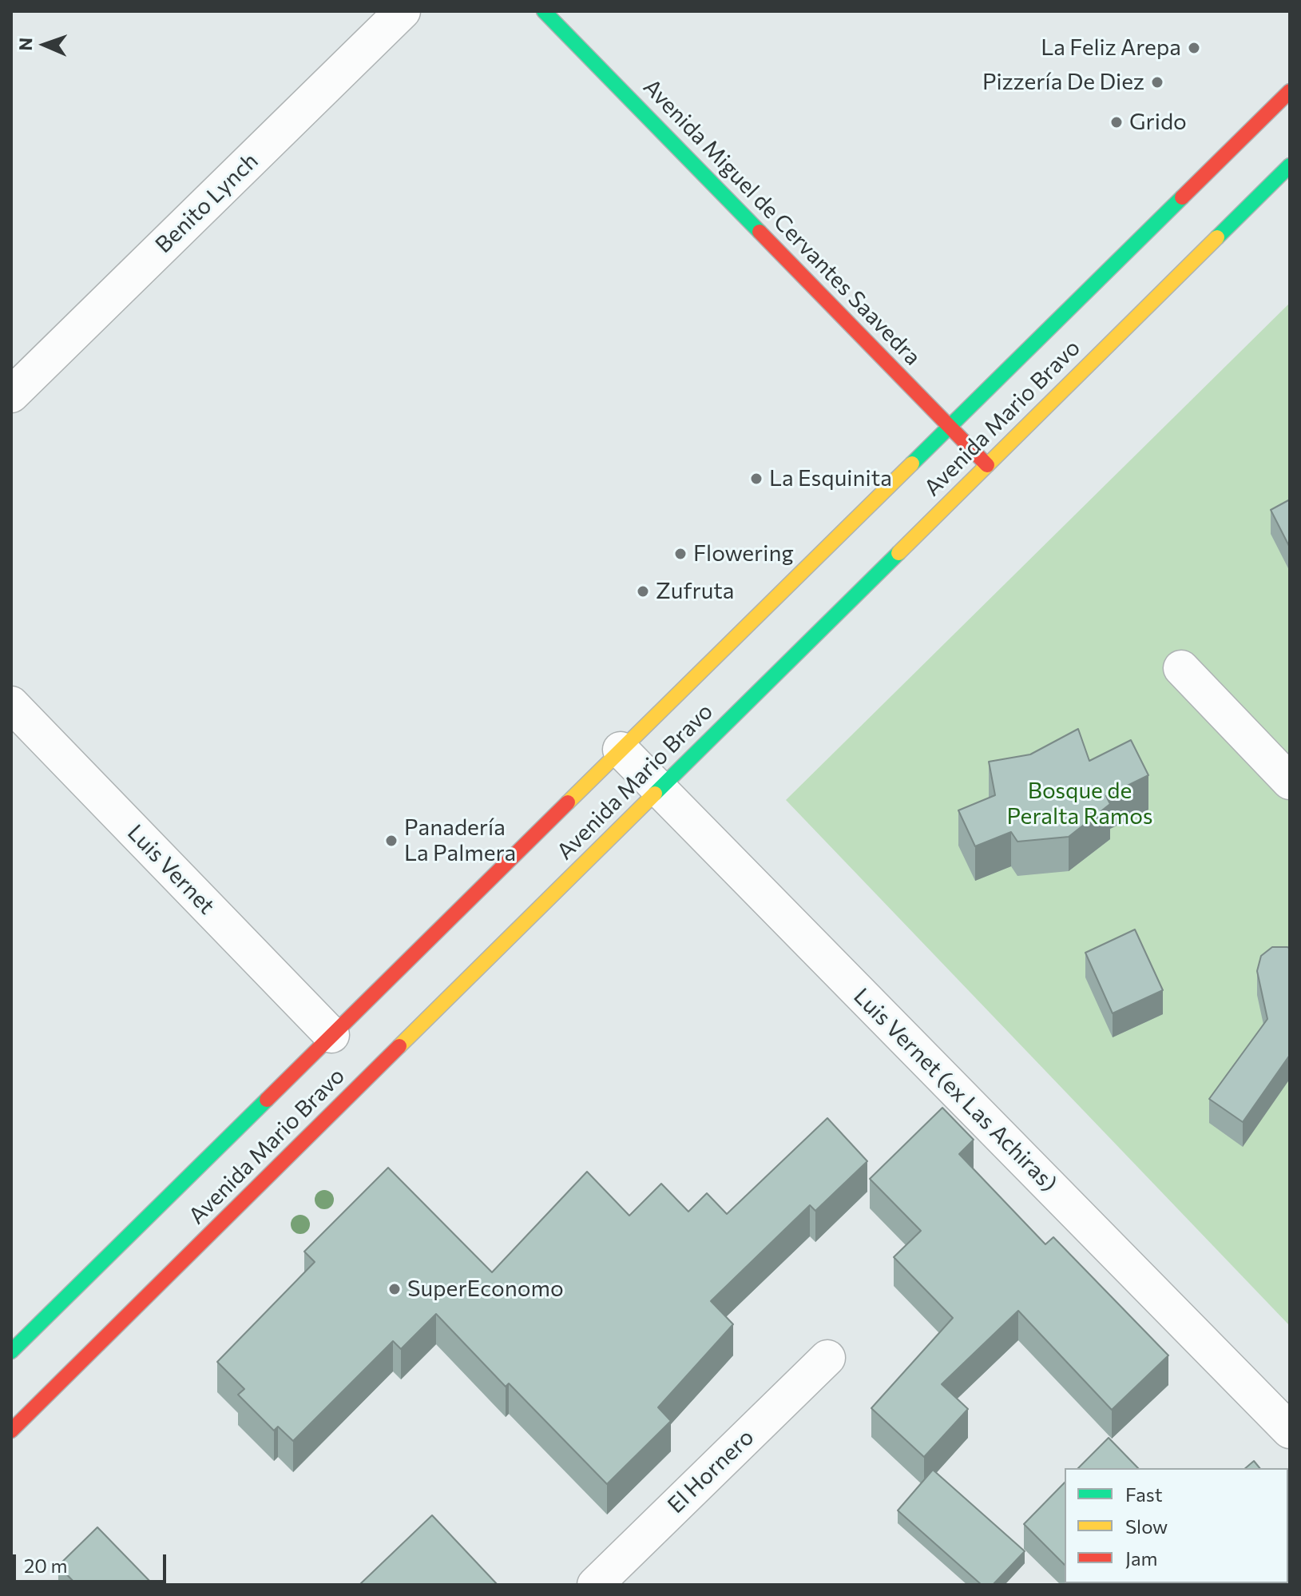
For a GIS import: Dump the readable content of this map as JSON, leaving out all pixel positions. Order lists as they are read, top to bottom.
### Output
{
  "streets": {
    "main road": ["Avenida Miguel de Cervantes Saavedra", "Avenida Mario Bravo"],
    "street": [
      "Benito Lynch",
      "Luis Vernet",
      "Luis Vernet (ex Las Achiras)",
      "El Hornero"
    ]
  },
  "crossings": [
    ["Avenida Miguel de Cervantes Saavedra", "Avenida Mario Bravo"],
    ["Avenida Mario Bravo", "Luis Vernet"],
    ["Avenida Mario Bravo", "Luis Vernet (ex Las Achiras)"]
  ],
  "parks": ["Bosque de Peralta Ramos"],
  "places": [
    "La Feliz Arepa",
    "Pizzería De Diez",
    "Grido",
    "La Esquinita",
    "Flowering",
    "Zufruta",
    "Panadería La Palmera",
    "SuperEconomo"
  ],
  "legend": ["Fast", "Slow", "Jam"],
  "scale_bar": "20 m",
  "north": "left"
}
